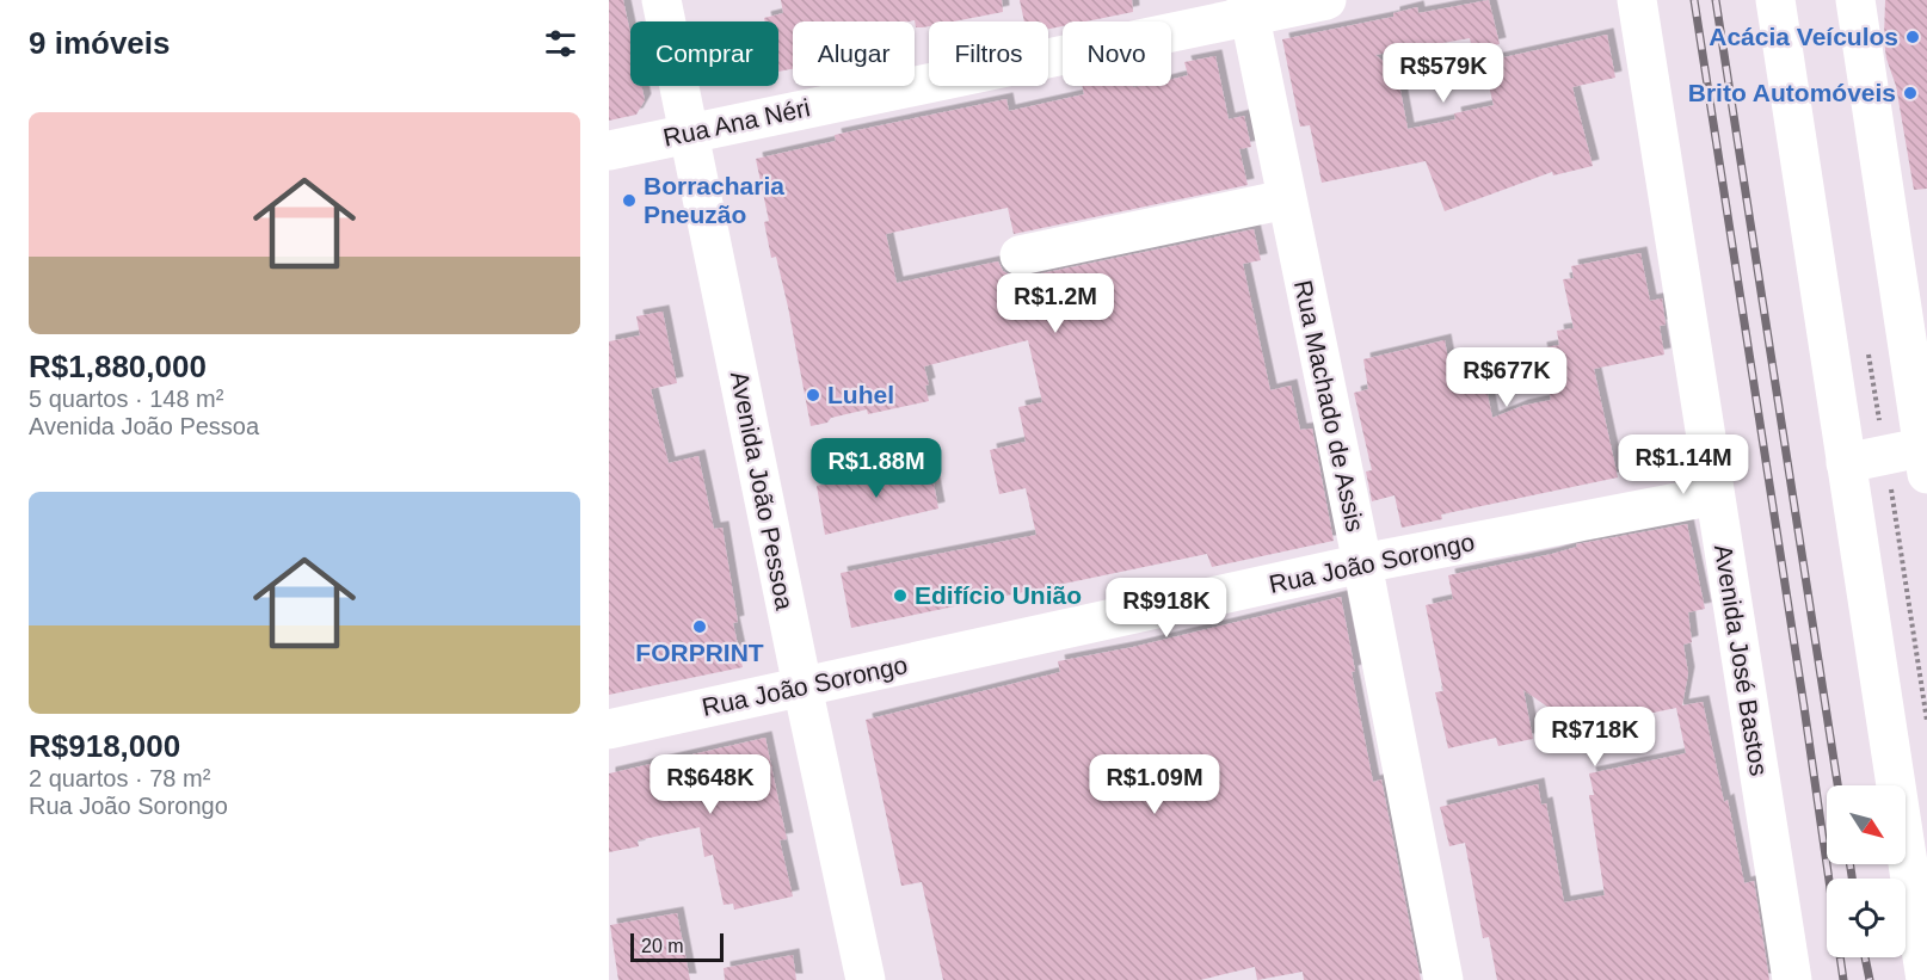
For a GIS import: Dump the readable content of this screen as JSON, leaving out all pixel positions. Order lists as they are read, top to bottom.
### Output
{
  "streets": {
    "street": [
      "Rua Ana Néri",
      "Rua Machado de Assis",
      "Avenida João Pessoa",
      "Rua João Sorongo",
      "Avenida José Bastos"
    ]
  },
  "crossings": [
    ["Rua Ana Néri", "Rua Machado de Assis"],
    ["Rua Ana Néri", "Avenida João Pessoa"],
    ["Rua Machado de Assis", "Rua João Sorongo"],
    ["Avenida João Pessoa", "Rua João Sorongo"],
    ["Rua João Sorongo", "Avenida José Bastos"]
  ],
  "places": [
    "Acácia Veículos",
    "Brito Automóveis",
    "Borracharia Pneuzão",
    "Luhel",
    "Edifício União",
    "FORPRINT"
  ],
  "scale_bar": "20 m",
  "north": "bottom right",
  "page": {
    "heading": "9 imóveis",
    "chip": [
      "Comprar",
      "Alugar",
      "Filtros",
      "Novo"
    ],
    "price": [
      "R$579K",
      "R$1.2M",
      "R$677K",
      "R$1.14M",
      "R$1.88M",
      "R$918K",
      "R$718K",
      "R$648K",
      "R$1.09M"
    ],
    "list": [
      {
        "name": "R$1,880,000",
        "note": "5 quartos · 148 m² · Avenida João Pessoa"
      },
      {
        "name": "R$918,000",
        "note": "2 quartos · 78 m² · Rua João Sorongo"
      }
    ],
    "scale": "20 m"
  }
}
